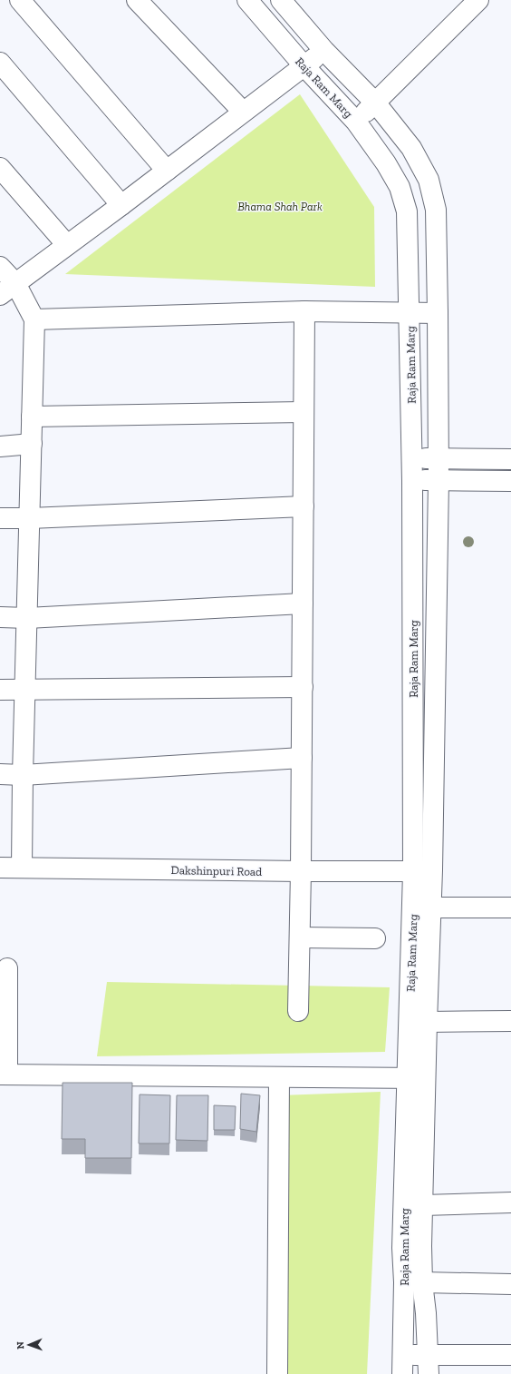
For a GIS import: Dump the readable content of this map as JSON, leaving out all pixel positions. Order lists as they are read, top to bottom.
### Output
{
  "streets": {
    "street": ["Raja Ram Marg", "Dakshinpuri Road"]
  },
  "crossings": [
    ["Raja Ram Marg", "Dakshinpuri Road"]
  ],
  "parks": ["Bhama Shah Park"],
  "north": "left"
}
